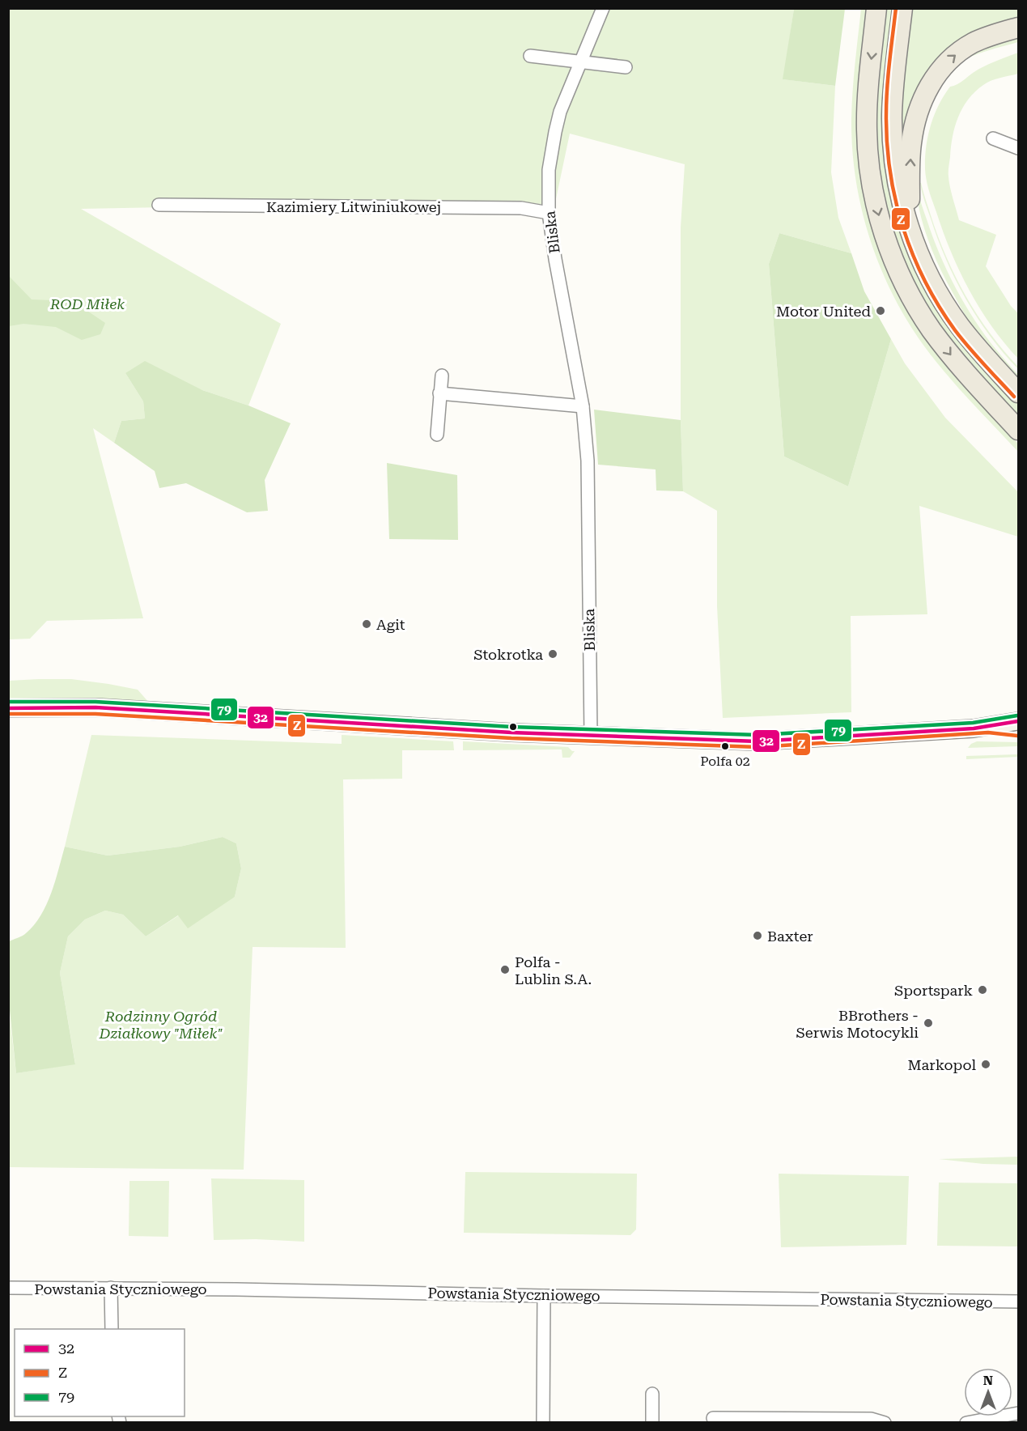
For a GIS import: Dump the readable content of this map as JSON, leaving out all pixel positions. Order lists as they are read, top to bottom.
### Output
{
  "streets": {
    "street": ["Kazimiery Litwiniukowej", "Bliska", "Powstania Styczniowego"]
  },
  "crossings": [
    ["Kazimiery Litwiniukowej", "Bliska"]
  ],
  "parks": ["ROD Miłek", "Rodzinny Ogród Działkowy \"Miłek\""],
  "places": [
    "Motor United",
    "Agit",
    "Stokrotka",
    "Polfa 02",
    "Baxter",
    "Polfa - Lublin S.A.",
    "Sportspark",
    "BBrothers - Serwis Motocykli",
    "Markopol"
  ],
  "lines": ["transit line Z", "transit line 79", "transit line 32"],
  "legend": ["32", "Z", "79"],
  "north": "top"
}
